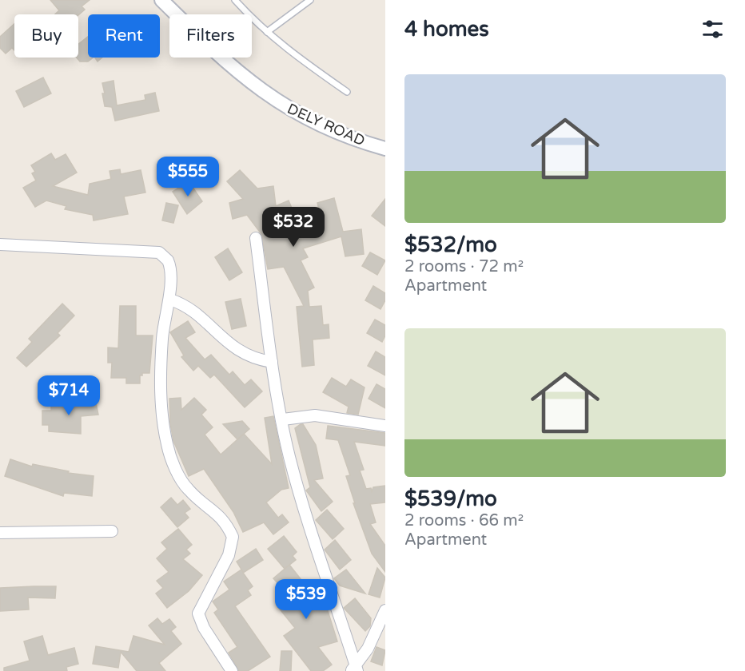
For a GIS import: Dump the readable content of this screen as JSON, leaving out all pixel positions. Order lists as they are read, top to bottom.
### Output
{
  "streets": {
    "street": ["DELY ROAD"]
  },
  "page": {
    "heading": "4 homes",
    "chip": ["Buy", "Rent", "Filters"],
    "list": [
      {
        "name": "$532/mo",
        "note": "2 rooms · 72 m² · Apartment"
      },
      {
        "name": "$539/mo",
        "note": "2 rooms · 66 m² · Apartment"
      }
    ],
    "price": [
      "$555",
      "$532",
      "$714",
      "$539"
    ]
  }
}
